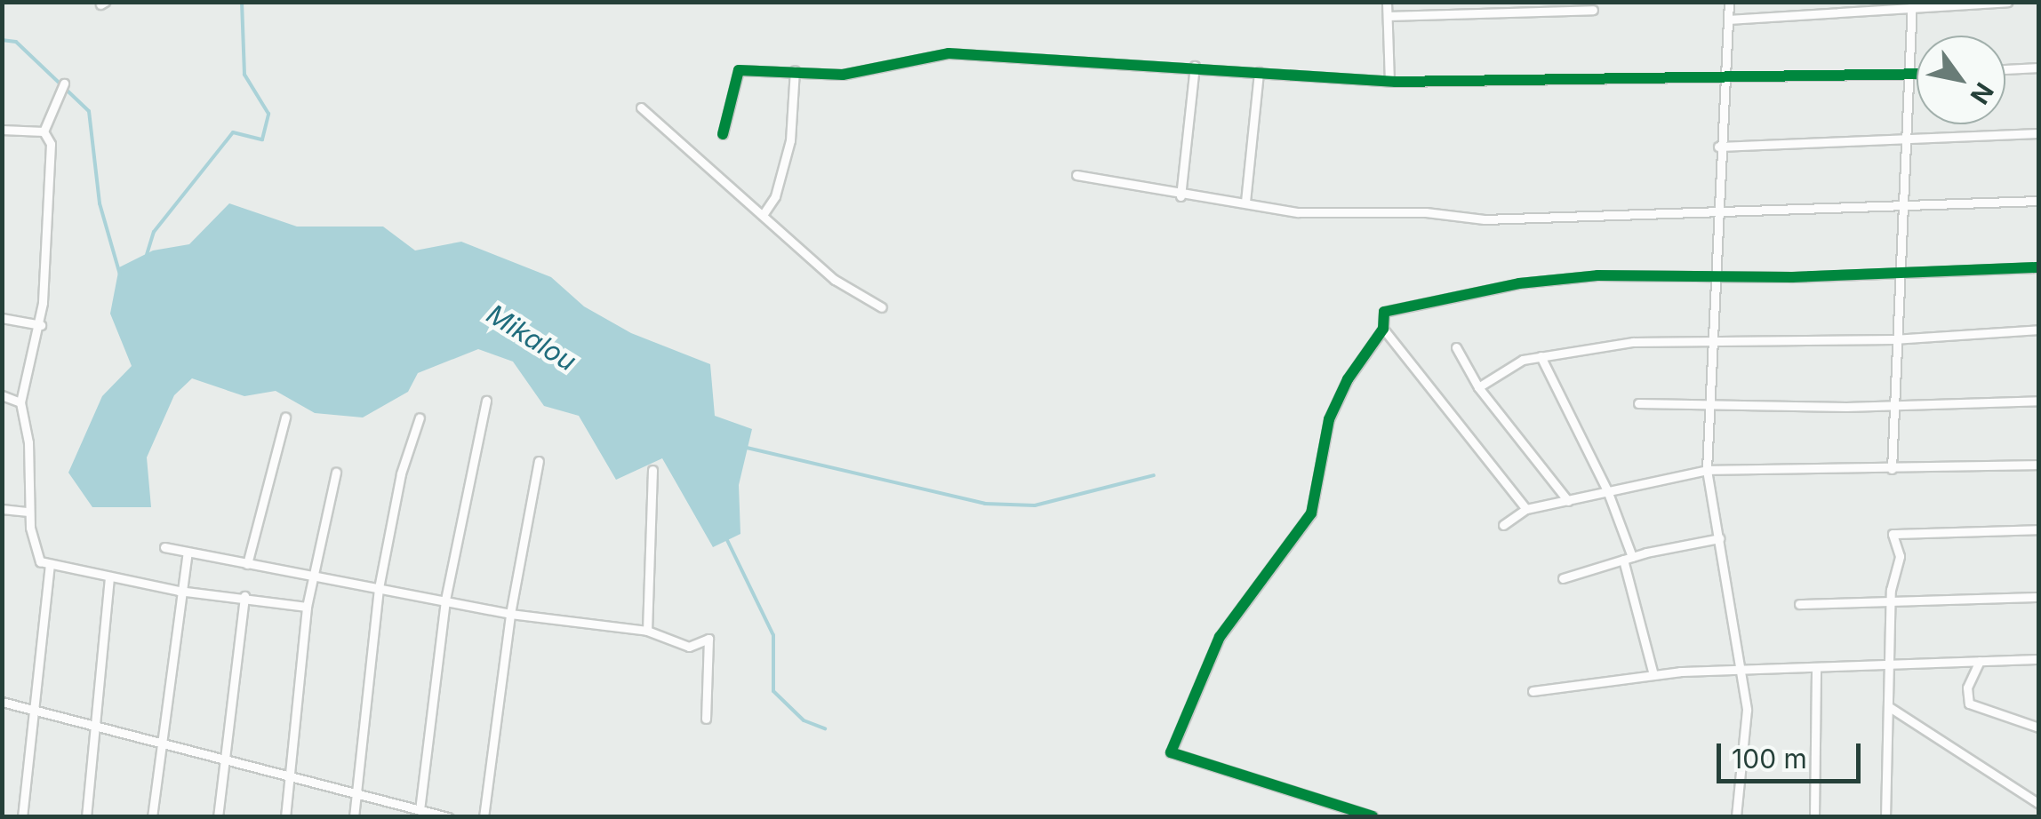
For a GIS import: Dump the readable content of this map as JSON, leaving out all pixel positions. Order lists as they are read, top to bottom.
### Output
{
  "water": ["Mikalou"],
  "scale_bar": "100 m",
  "north": "bottom right"
}
